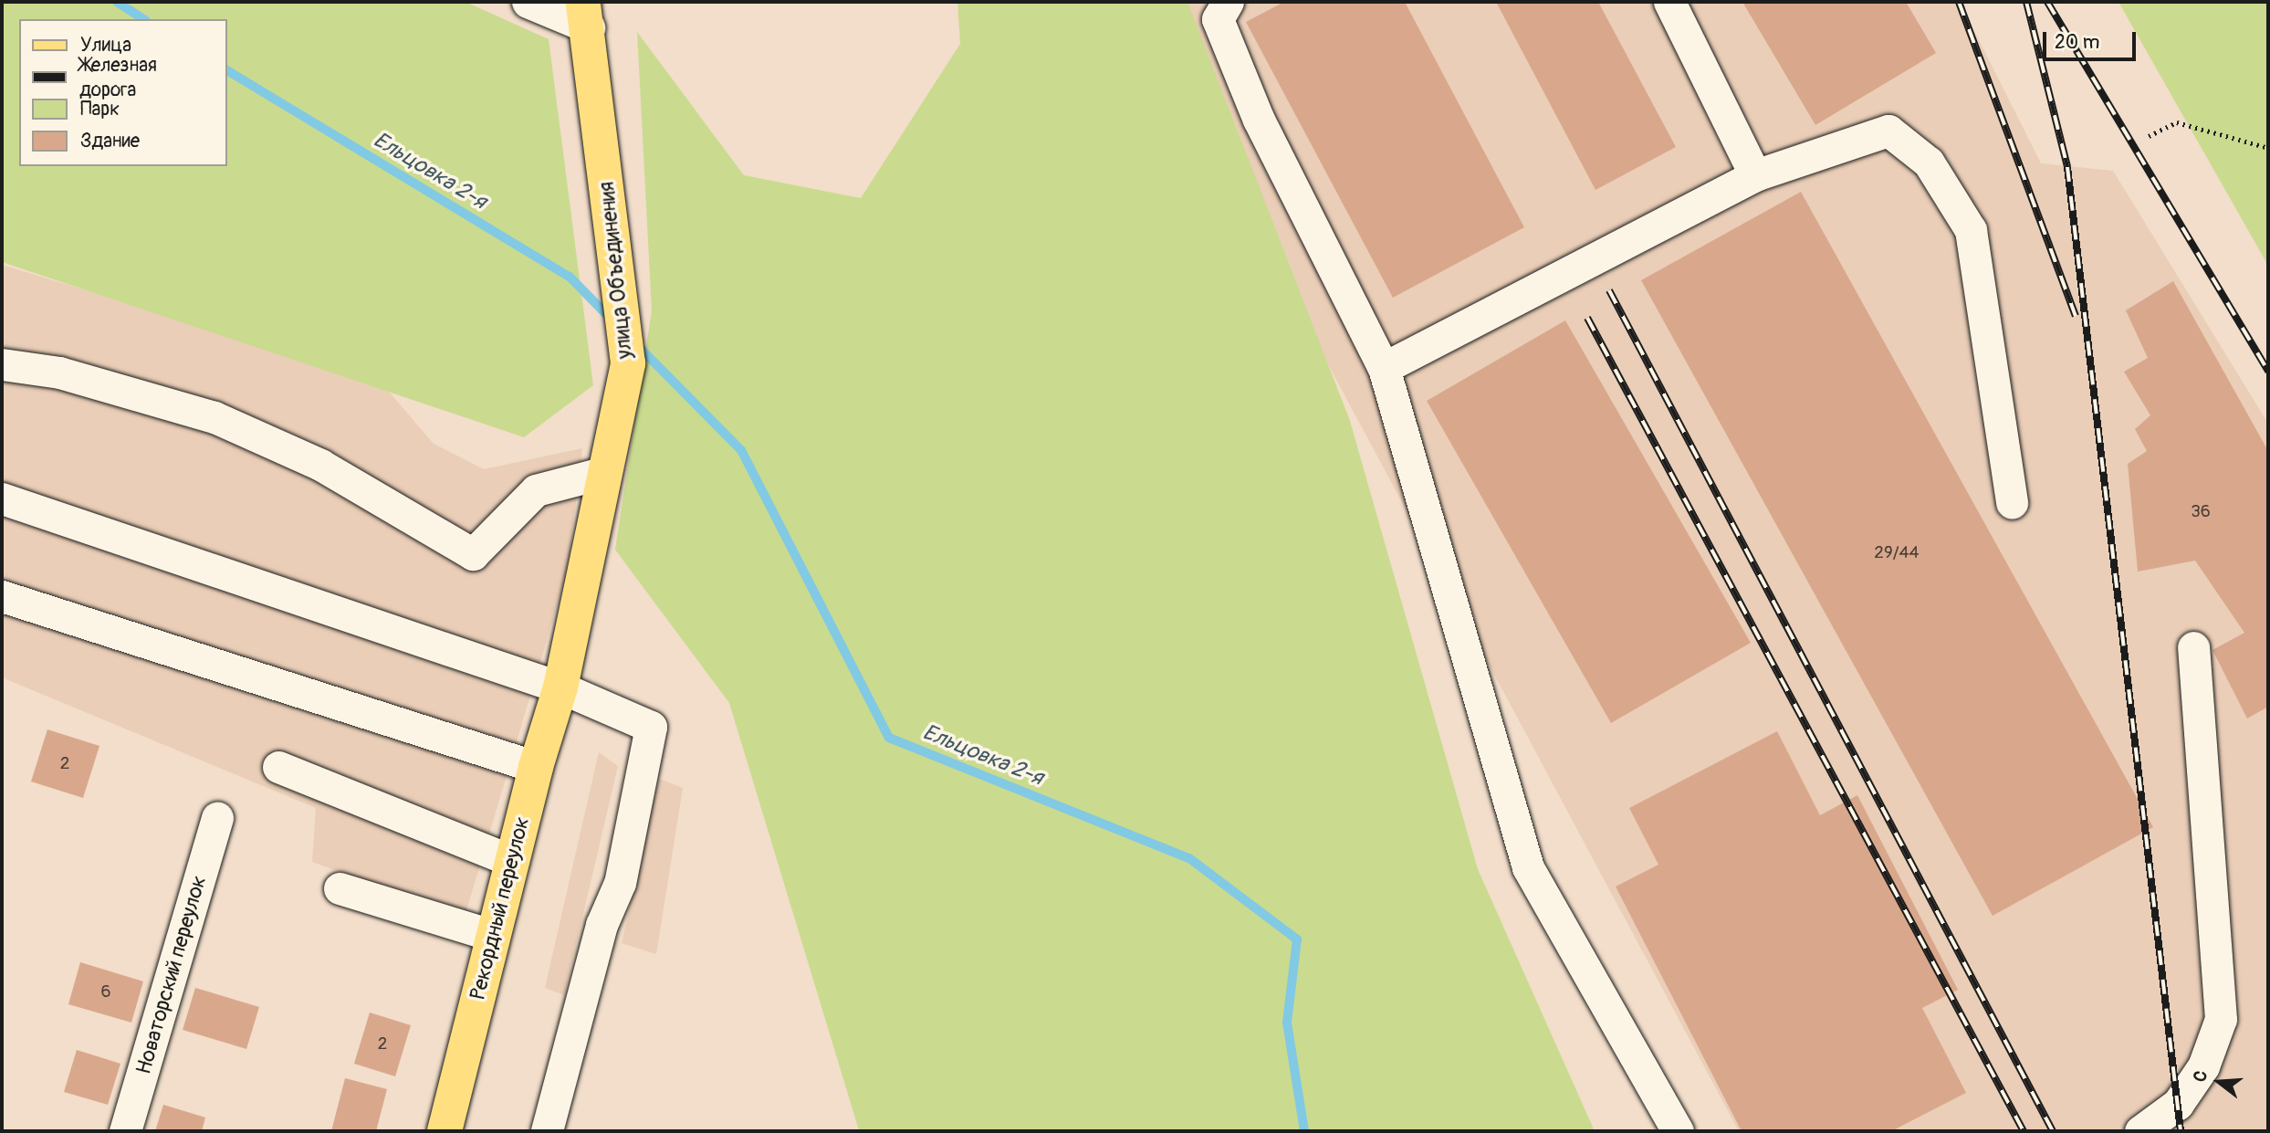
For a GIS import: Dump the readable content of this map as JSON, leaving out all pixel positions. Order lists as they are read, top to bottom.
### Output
{
  "streets": {
    "main road": ["улица Объединения", "Рекордный переулок"],
    "street": ["Новаторский переулок"]
  },
  "crossings": [
    ["улица Объединения", "Рекордный переулок"]
  ],
  "water": ["Ельцовка 2-я"],
  "house_numbers": [
    "36",
    "29/44",
    "2",
    "6",
    "2"
  ],
  "legend": [
    "Улица",
    "Железная дорога",
    "Парк",
    "Здание"
  ],
  "scale_bar": "20 m",
  "north": "left"
}
